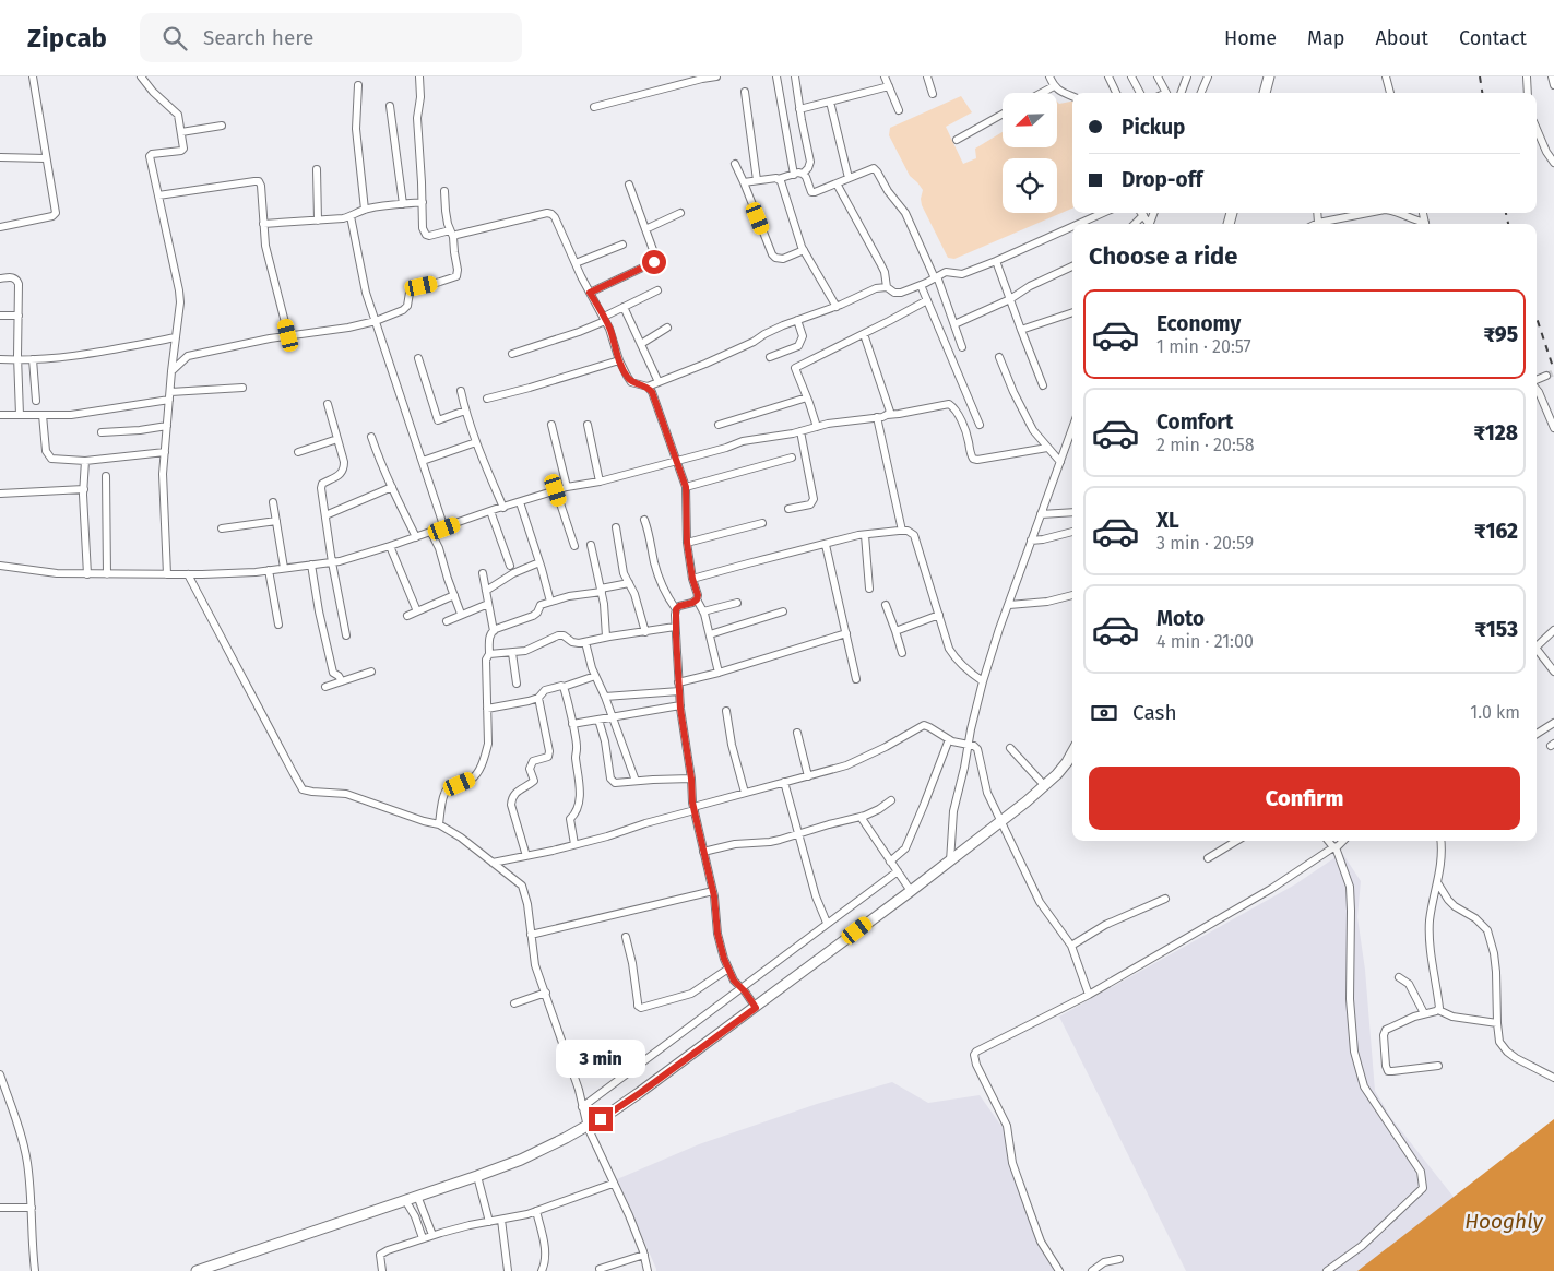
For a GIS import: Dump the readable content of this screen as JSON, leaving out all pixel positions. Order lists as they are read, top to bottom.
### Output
{
  "water": ["Hooghly"],
  "north": "bottom left",
  "page": {
    "header": "Zipcab",
    "search": "Search here",
    "nav": [
      "Home",
      "Map",
      "About",
      "Contact"
    ],
    "banner": ["Pickup", "Drop-off"],
    "heading": "Choose a ride",
    "list": [
      {
        "name": "Economy",
        "note": "1 min · 20:57",
        "value": "₹95"
      },
      {
        "name": "Comfort",
        "note": "2 min · 20:58",
        "value": "₹128"
      },
      {
        "name": "XL",
        "note": "3 min · 20:59",
        "value": "₹162"
      },
      {
        "name": "Moto",
        "note": "4 min · 21:00",
        "value": "₹153"
      }
    ],
    "pay": ["Cash", "1.0 km"],
    "buttons": "Confirm",
    "bubble": "3 min"
  }
}
